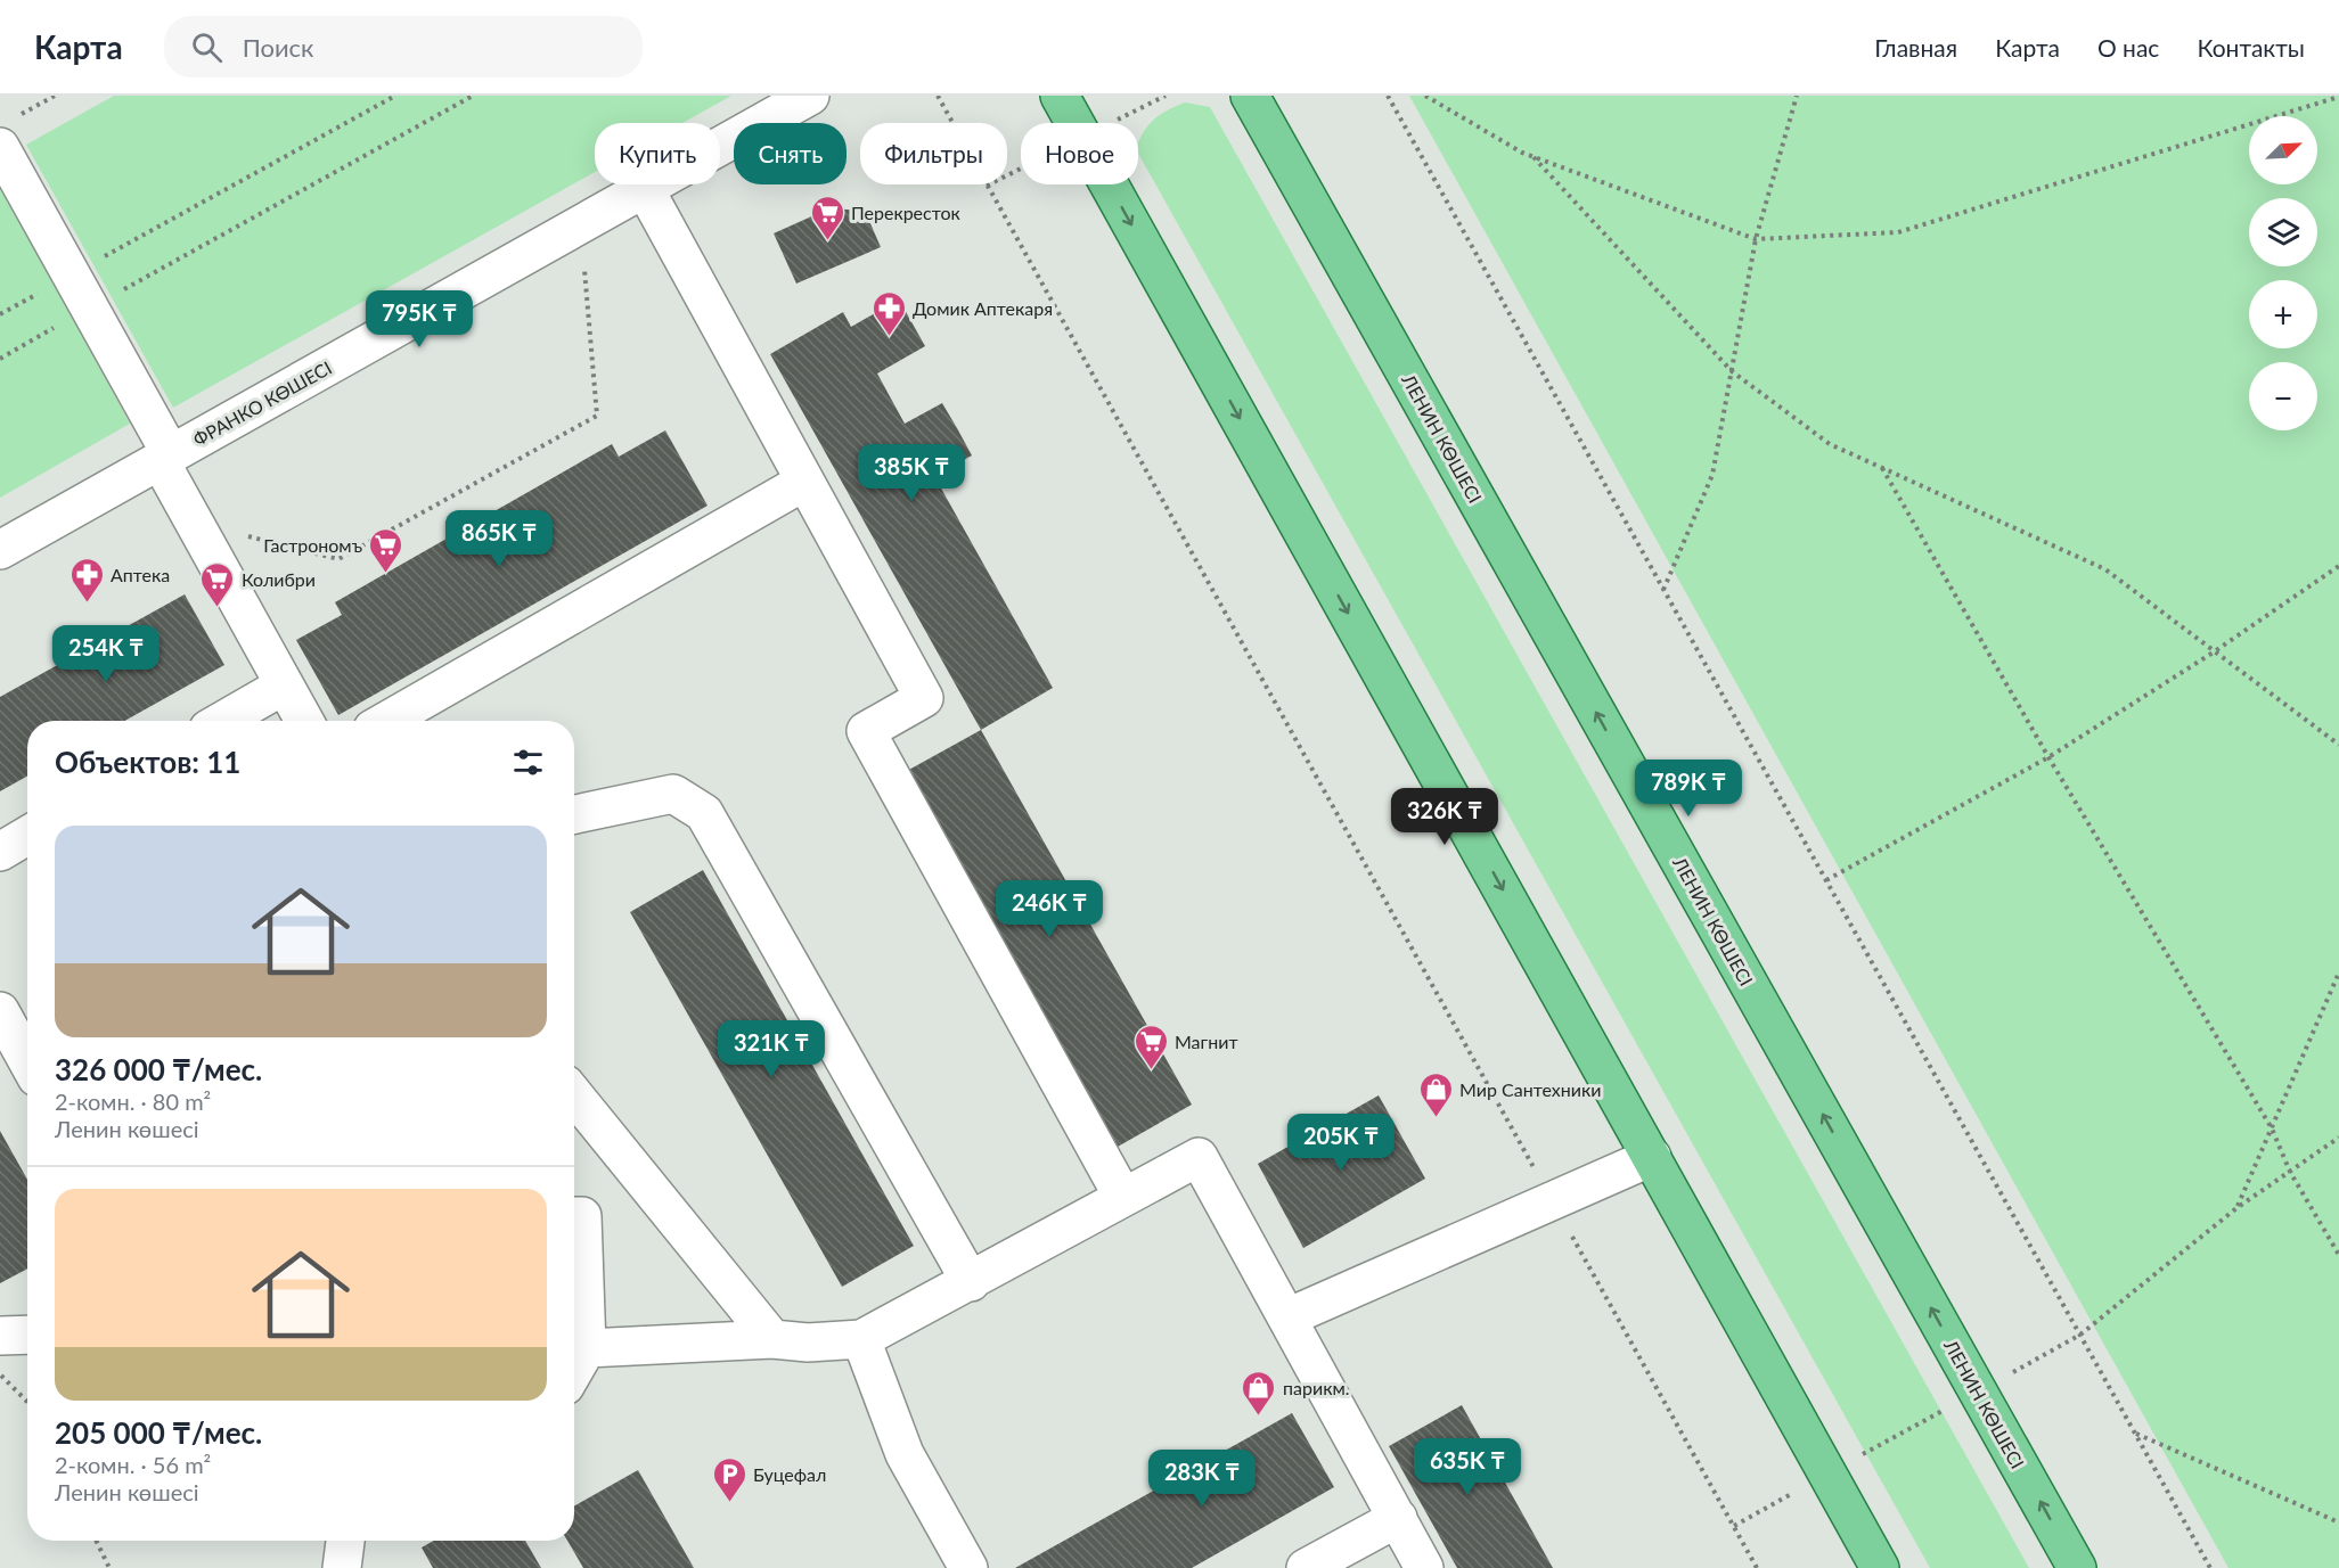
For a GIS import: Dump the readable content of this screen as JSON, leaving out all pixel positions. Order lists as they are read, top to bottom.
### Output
{
  "streets": {
    "main road": ["ЛЕНИН КӨШЕСІ"],
    "street": ["ФРАНКО КӨШЕСІ"]
  },
  "places": {
    "supermarket": [
      "Перекресток",
      "Гастрономъ",
      "Колибри",
      "Магнит"
    ],
    "pharmacy": ["Домик Аптекаря", "Аптека"],
    "shop": ["Мир Сантехники", "парикм."],
    "parking": ["Буцефал"]
  },
  "north": "top right",
  "page": {
    "header": "Карта",
    "search": "Поиск",
    "nav": [
      "Главная",
      "Карта",
      "О нас",
      "Контакты"
    ],
    "map_buttons": ["+", "−"],
    "chip": [
      "Купить",
      "Снять",
      "Фильтры",
      "Новое"
    ],
    "price": [
      "795K ₸",
      "385K ₸",
      "865K ₸",
      "254K ₸",
      "789K ₸",
      "326K ₸",
      "246K ₸",
      "321K ₸",
      "205K ₸",
      "635K ₸",
      "283K ₸"
    ],
    "heading": "Объектов: 11",
    "list": [
      {
        "name": "326 000 ₸/мес.",
        "note": "2-комн. · 80 m² · Ленин көшесі"
      },
      {
        "name": "205 000 ₸/мес.",
        "note": "2-комн. · 56 m² · Ленин көшесі"
      }
    ]
  }
}
